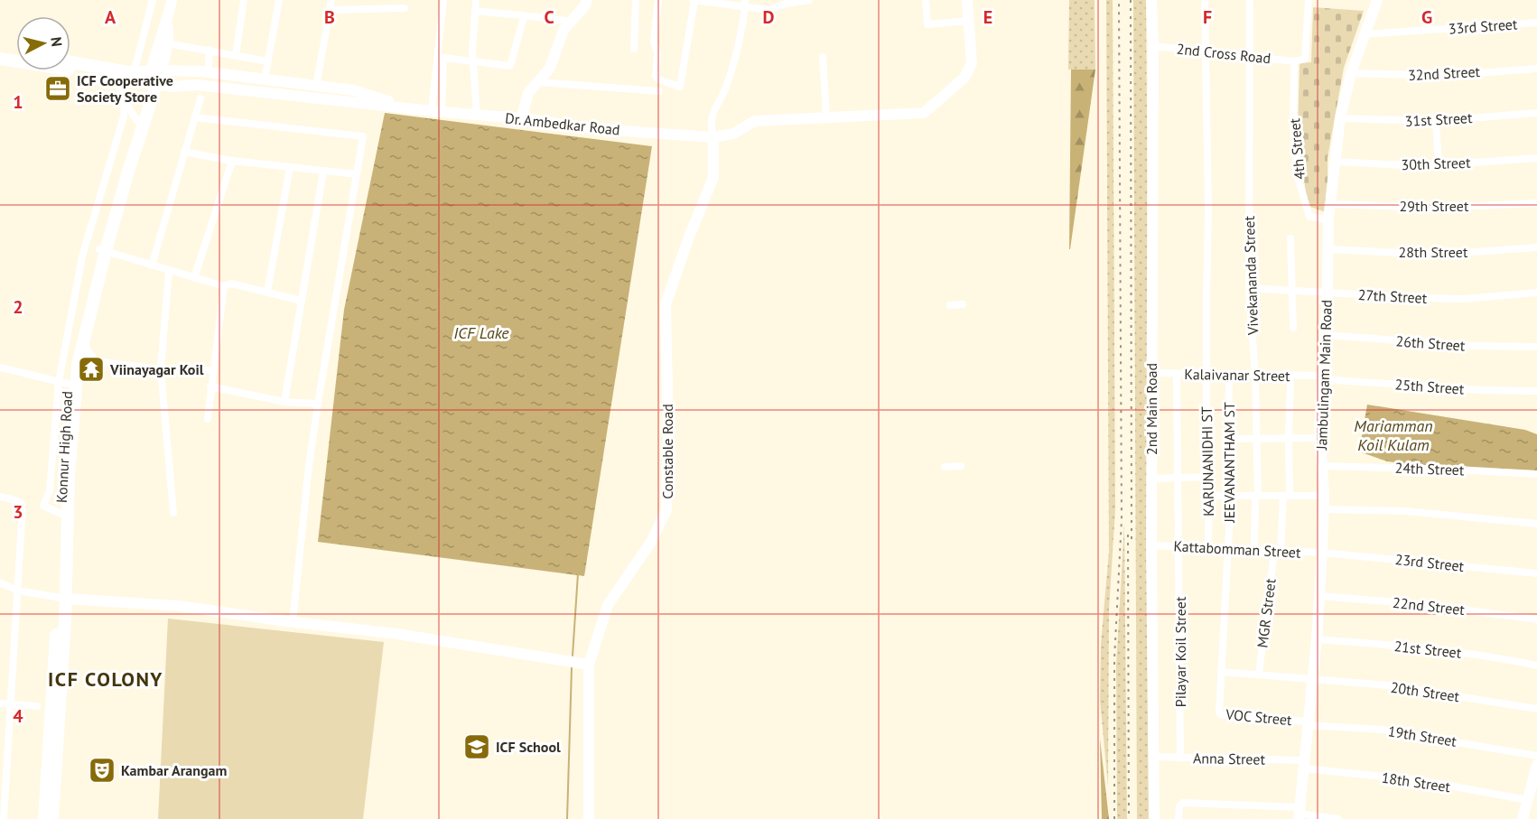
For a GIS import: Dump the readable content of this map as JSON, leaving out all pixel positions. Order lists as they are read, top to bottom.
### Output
{
  "streets": {
    "main road": ["Konnur High Road"],
    "street": [
      "33rd Street",
      "2nd Cross Road",
      "32nd Street",
      "31st Street",
      "Dr. Ambedkar Road",
      "4th Street",
      "30th Street",
      "29th Street",
      "28th Street",
      "Vivekananda Street",
      "27th Street",
      "26th Street",
      "Kalaivanar Street",
      "Jambulingam Main Road",
      "25th Street",
      "2nd Main Road",
      "Constable Road",
      "KARUNANIDHI ST",
      "JEEVANANTHAM ST",
      "24th Street",
      "Kattabomman Street",
      "23rd Street",
      "22nd Street",
      "MGR Street",
      "21st Street",
      "Pilayar Koil Street",
      "20th Street",
      "VOC Street",
      "19th Street",
      "Anna Street",
      "18th Street"
    ]
  },
  "crossings": [
    ["33rd Street", "Jambulingam Main Road"],
    ["2nd Cross Road", "4th Street"],
    ["2nd Cross Road", "Vivekananda Street"],
    ["2nd Cross Road", "2nd Main Road"],
    ["2nd Cross Road", "KARUNANIDHI ST"],
    ["32nd Street", "Jambulingam Main Road"],
    ["31st Street", "Jambulingam Main Road"],
    ["Dr. Ambedkar Road", "Konnur High Road"],
    ["Dr. Ambedkar Road", "Constable Road"],
    ["4th Street", "Jambulingam Main Road"],
    ["30th Street", "Jambulingam Main Road"],
    ["29th Street", "Jambulingam Main Road"],
    ["28th Street", "Jambulingam Main Road"],
    ["Vivekananda Street", "27th Street"],
    ["Vivekananda Street", "Kalaivanar Street"],
    ["Vivekananda Street", "Kattabomman Street"],
    ["27th Street", "Jambulingam Main Road"],
    ["26th Street", "Jambulingam Main Road"],
    ["Kalaivanar Street", "Jambulingam Main Road"],
    ["Kalaivanar Street", "25th Street"],
    ["Kalaivanar Street", "2nd Main Road"],
    ["Kalaivanar Street", "KARUNANIDHI ST"],
    ["Kalaivanar Street", "JEEVANANTHAM ST"],
    ["Kalaivanar Street", "MGR Street"],
    ["Kalaivanar Street", "Pilayar Koil Street"],
    ["Jambulingam Main Road", "25th Street"],
    ["Jambulingam Main Road", "24th Street"],
    ["Jambulingam Main Road", "Kattabomman Street"],
    ["Jambulingam Main Road", "23rd Street"],
    ["Jambulingam Main Road", "22nd Street"],
    ["Jambulingam Main Road", "21st Street"],
    ["Jambulingam Main Road", "20th Street"],
    ["Jambulingam Main Road", "VOC Street"],
    ["Jambulingam Main Road", "19th Street"],
    ["Jambulingam Main Road", "Anna Street"],
    ["Jambulingam Main Road", "18th Street"],
    ["2nd Main Road", "Kattabomman Street"],
    ["2nd Main Road", "Anna Street"],
    ["KARUNANIDHI ST", "Kattabomman Street"],
    ["JEEVANANTHAM ST", "Kattabomman Street"],
    ["JEEVANANTHAM ST", "20th Street"],
    ["JEEVANANTHAM ST", "VOC Street"],
    ["Kattabomman Street", "23rd Street"],
    ["Kattabomman Street", "MGR Street"],
    ["Kattabomman Street", "Pilayar Koil Street"],
    ["MGR Street", "20th Street"],
    ["Pilayar Koil Street", "Anna Street"],
    ["20th Street", "VOC Street"],
    ["VOC Street", "19th Street"],
    ["Anna Street", "18th Street"]
  ],
  "districts": ["ICF COLONY"],
  "water": ["ICF Lake", "Mariamman Koil Kulam"],
  "places": {
    "office": ["ICF Cooperative Society Store"],
    "temple": ["Viinayagar Koil"],
    "school or university": ["ICF School"],
    "theatre": ["Kambar Arangam"]
  },
  "north": "right",
  "grid": {
    "columns": [
      "A",
      "B",
      "C",
      "D",
      "E",
      "F",
      "G"
    ],
    "rows": [
      "1",
      "2",
      "3",
      "4"
    ]
  }
}
